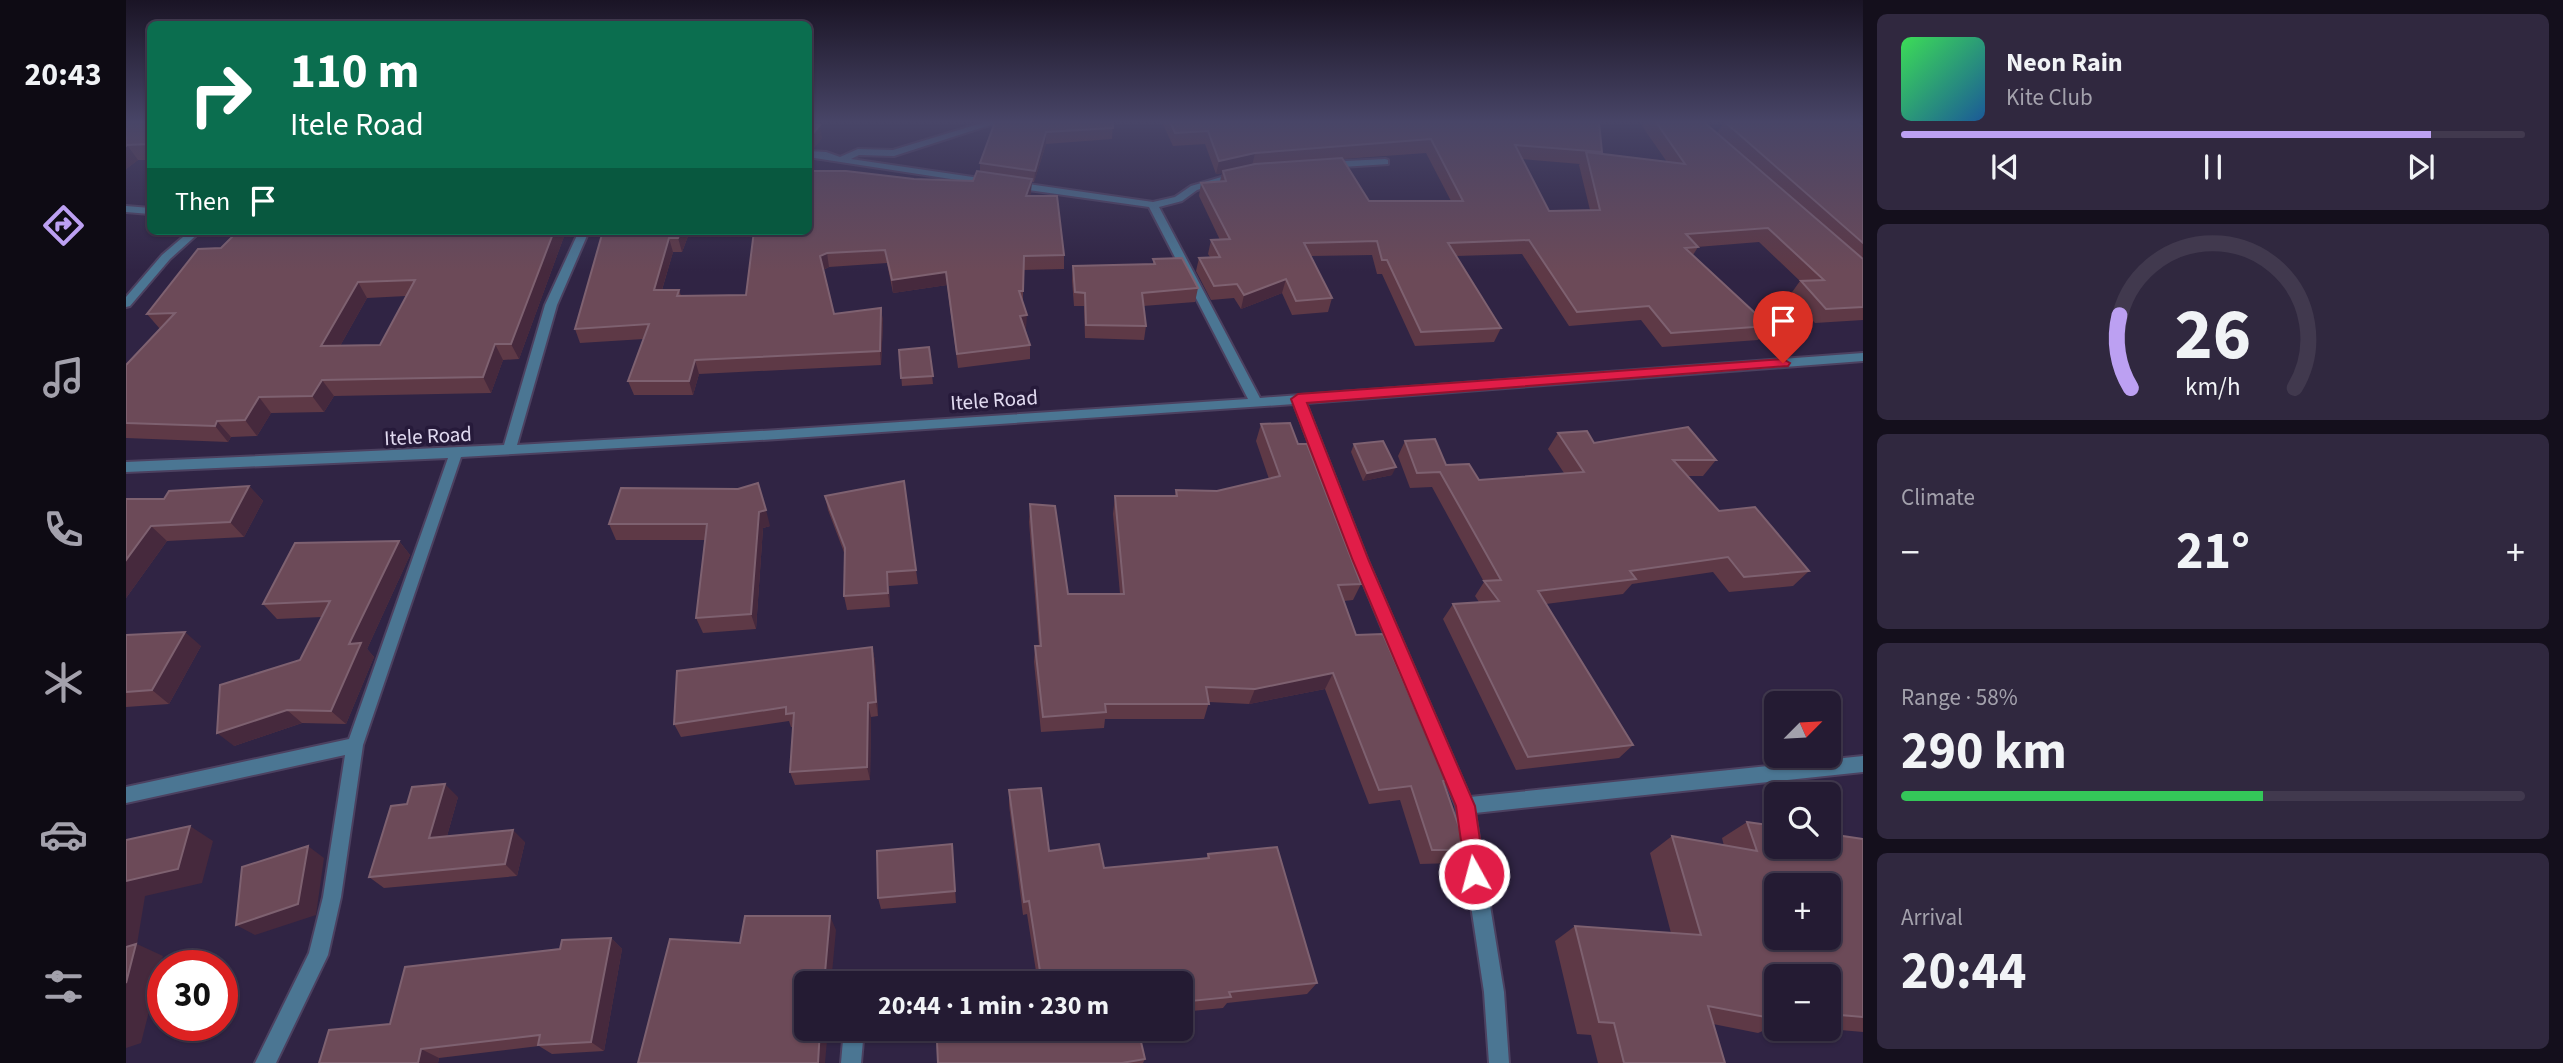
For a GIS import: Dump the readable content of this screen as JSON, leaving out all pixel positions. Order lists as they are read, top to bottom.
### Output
{
  "streets": {
    "street": ["Itele Road"]
  },
  "north": "top right",
  "page": {
    "tabs": "20:43",
    "turn": ["110 m", "Itele Road"],
    "song": ["Neon Rain", "Kite Club"],
    "then": "Then",
    "tile": [
      "Climate",
      ["Range · 58%", "290 km"],
      ["Arrival", "20:44"]
    ],
    "heat": ["−", "21°", "+"],
    "map_buttons": ["+", "−"],
    "limit": "30",
    "trip": "20:44 · 1 min · 230 m",
    "gauge": ["26", "km/h"]
  }
}
